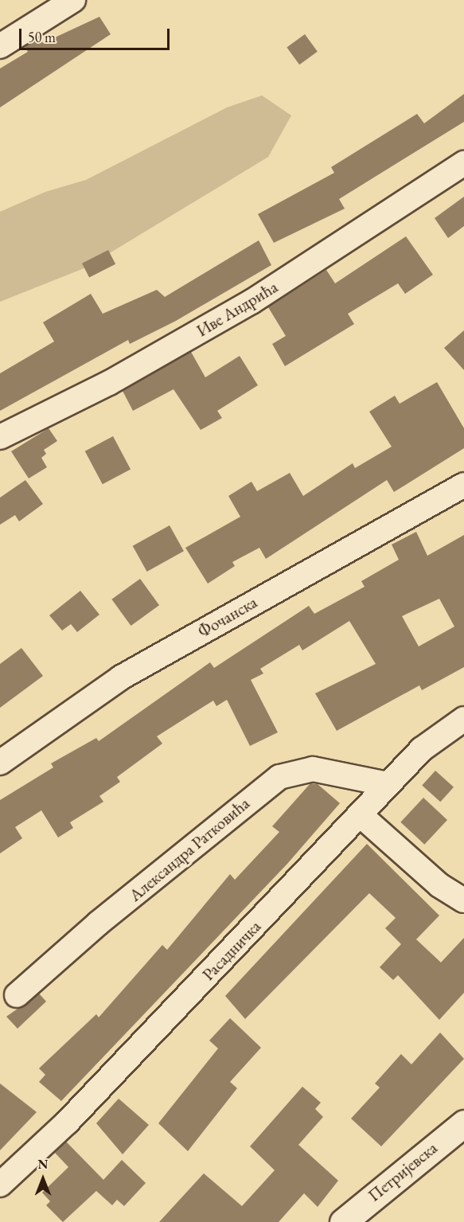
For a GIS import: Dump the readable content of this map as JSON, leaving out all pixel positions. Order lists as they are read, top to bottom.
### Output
{
  "streets": {
    "main road": ["Петријевска"],
    "street": [
      "Иве Андрића",
      "Фочанска",
      "Александра Ратковића",
      "Расадничка"
    ]
  },
  "crossings": [
    ["Александра Ратковића", "Расадничка"]
  ],
  "scale_bar": "50 m",
  "north": "top"
}
